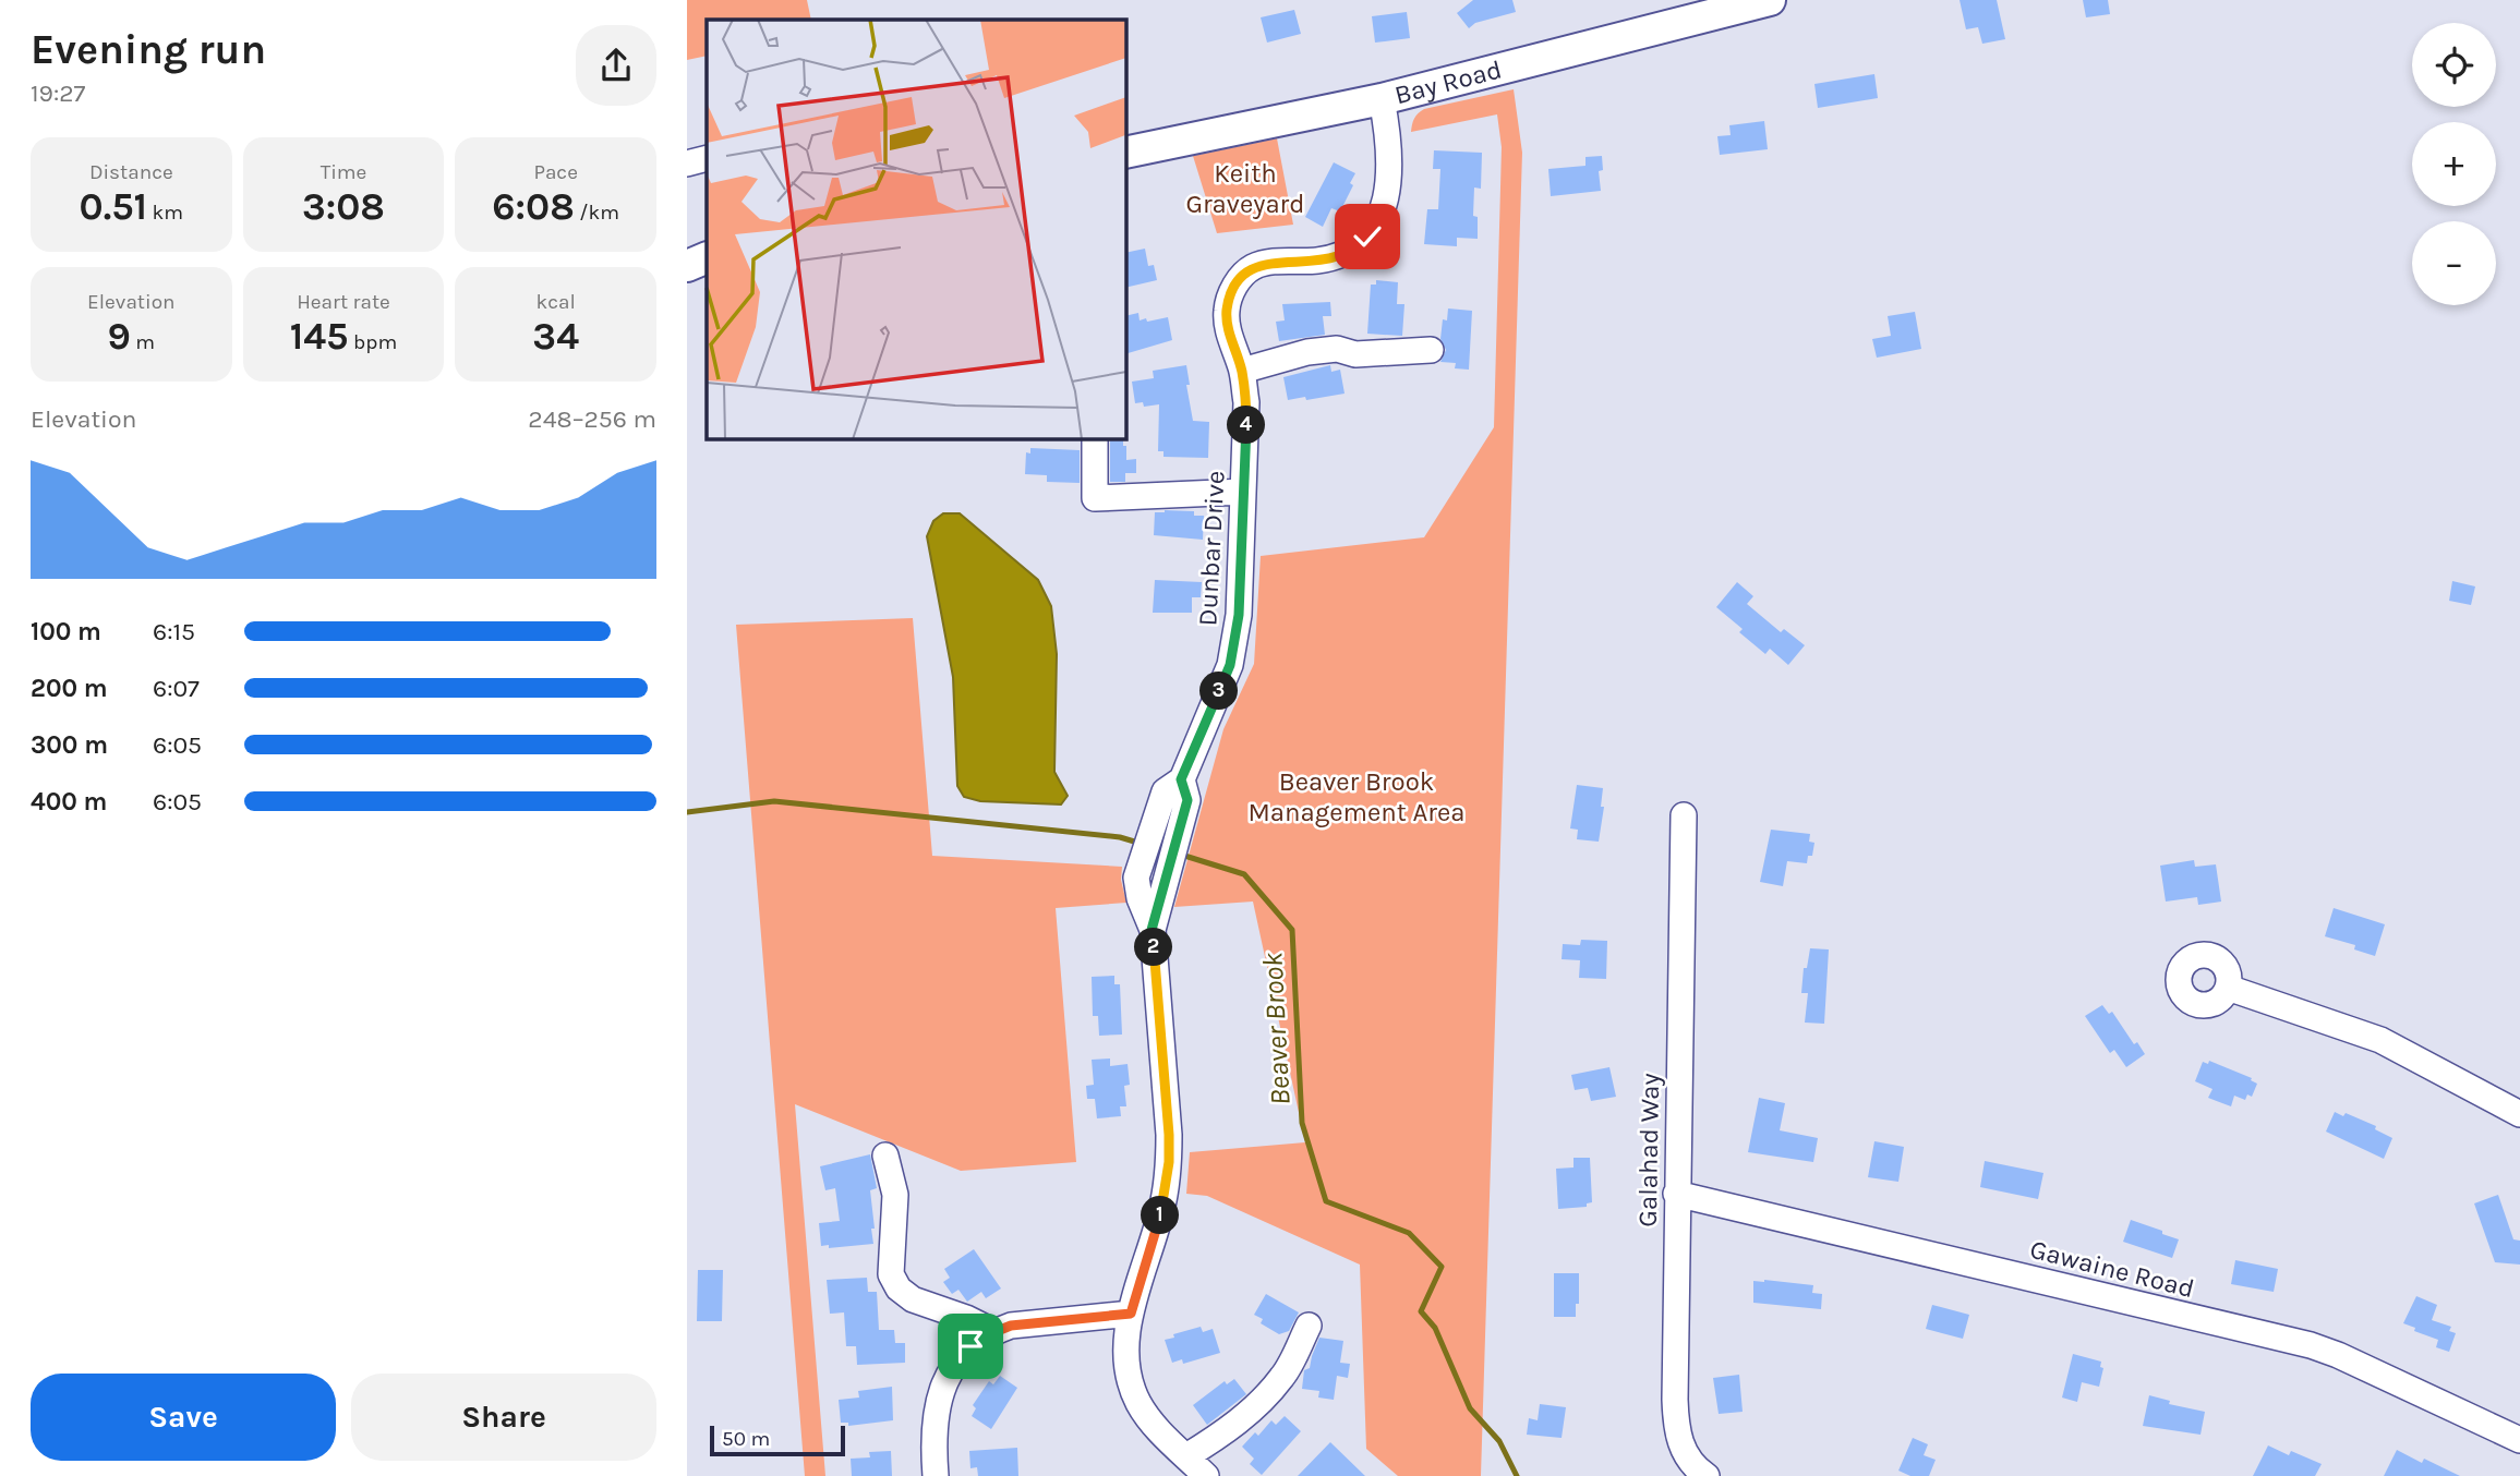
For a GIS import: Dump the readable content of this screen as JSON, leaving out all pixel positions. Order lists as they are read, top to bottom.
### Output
{
  "streets": {
    "main road": ["Bay Road"],
    "street": ["Dunbar Drive", "Galahad Way", "Gawaine Road"]
  },
  "crossings": [
    ["Bay Road", "Dunbar Drive"],
    ["Galahad Way", "Gawaine Road"]
  ],
  "water": ["Beaver Brook"],
  "parks": ["Keith Graveyard", "Beaver Brook Management Area"],
  "scale_bar": "50 m",
  "page": {
    "heading": ["Evening run", "19:27"],
    "map_buttons": ["+", "−"],
    "stats": [
      ["Distance", "0.51 km"],
      ["Time", "3:08"],
      ["Pace", "6:08 /km"],
      ["Elevation", "9 m"],
      ["Heart rate", "145 bpm"],
      ["kcal", "34"]
    ],
    "chart": ["Elevation", "248–256 m"],
    "pins": [
      "4",
      "3",
      "2",
      "1"
    ],
    "list": [
      {
        "name": "100 m",
        "note": "6:15"
      },
      {
        "name": "200 m",
        "note": "6:07"
      },
      {
        "name": "300 m",
        "note": "6:05"
      },
      {
        "name": "400 m",
        "note": "6:05"
      }
    ],
    "buttons": ["Save", "Share"],
    "scale": "50 m"
  }
}
